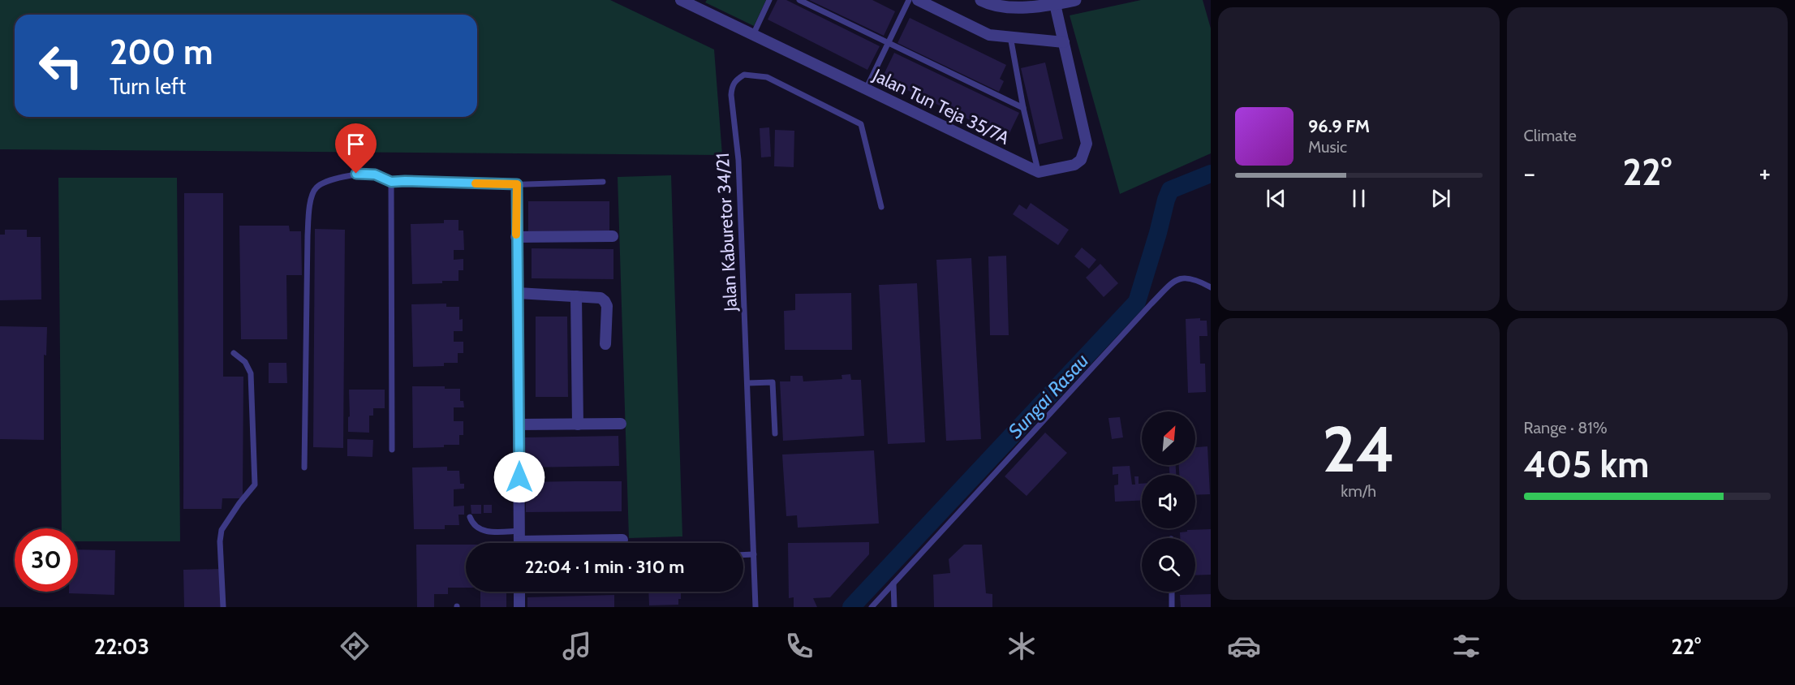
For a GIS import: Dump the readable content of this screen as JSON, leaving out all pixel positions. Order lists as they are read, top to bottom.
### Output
{
  "streets": {
    "street": ["Jalan Tun Teja 35/7A"],
    "lane": ["Jalan Kaburetor 34/21"]
  },
  "water": ["Sungai Rasau"],
  "north": "top right",
  "page": {
    "tile": [
      "Climate",
      ["24", "km/h"],
      ["Range · 81%", "405 km"]
    ],
    "turn": ["200 m", "Turn left"],
    "song": ["96.9 FM", "Music"],
    "heat": ["−", "22°", "+"],
    "limit": "30",
    "trip": "22:04 · 1 min · 310 m",
    "tabs": ["22:03", "22°"]
  }
}
